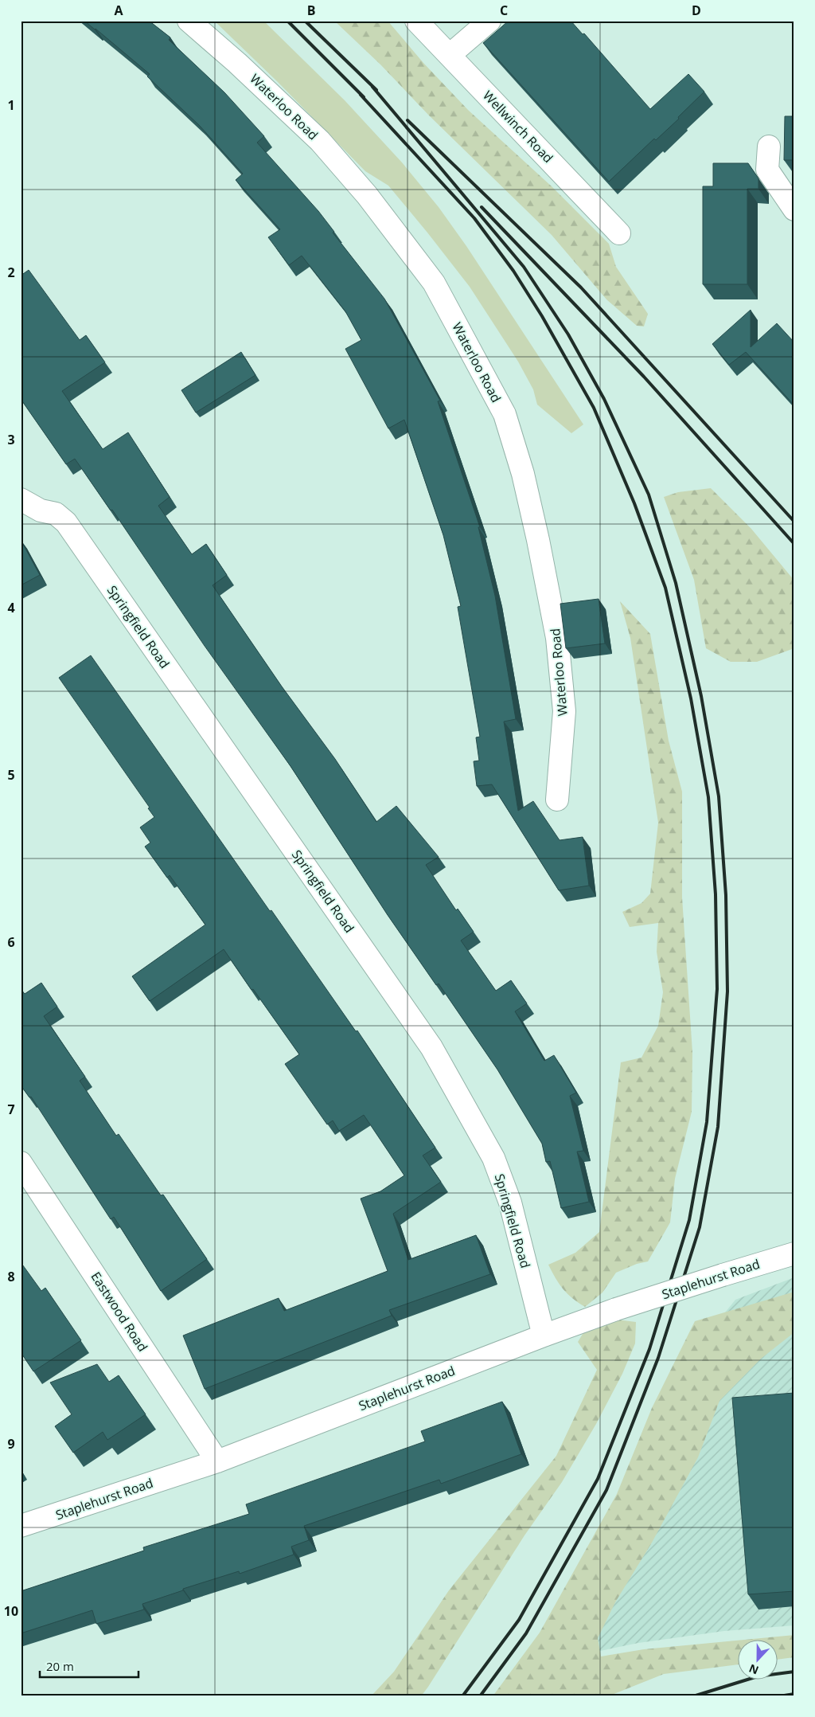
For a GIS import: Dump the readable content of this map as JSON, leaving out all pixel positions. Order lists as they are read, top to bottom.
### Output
{
  "streets": {
    "street": [
      "Waterloo Road",
      "Wellwinch Road",
      "Springfield Road",
      "Staplehurst Road",
      "Eastwood Road"
    ]
  },
  "crossings": [
    ["Springfield Road", "Staplehurst Road"],
    ["Staplehurst Road", "Eastwood Road"]
  ],
  "scale_bar": "20 m",
  "north": "bottom",
  "grid": {
    "columns": [
      "A",
      "B",
      "C",
      "D"
    ],
    "rows": [
      "1",
      "2",
      "3",
      "4",
      "5",
      "6",
      "7",
      "8",
      "9",
      "10"
    ]
  }
}
